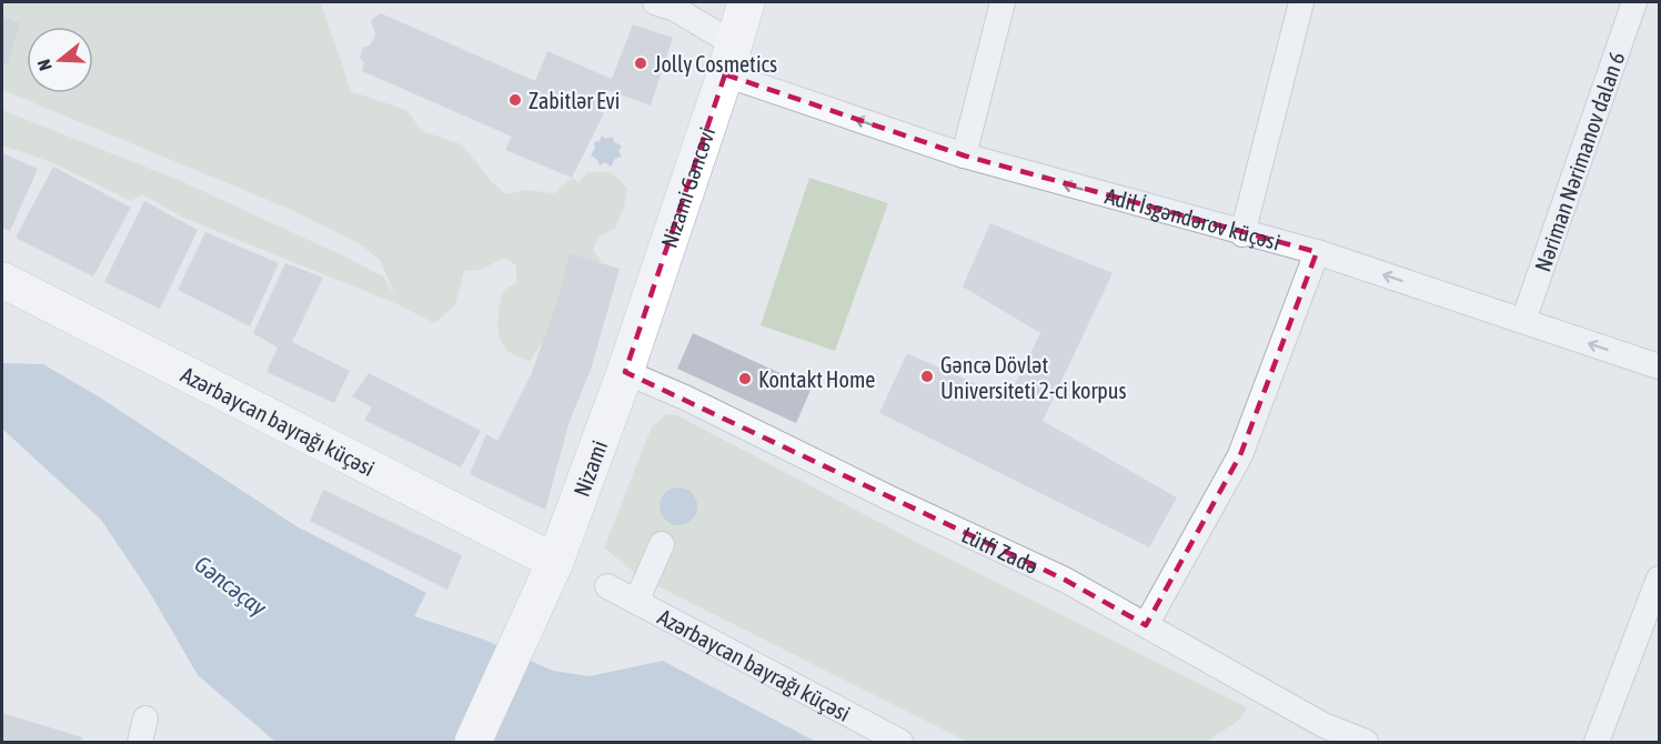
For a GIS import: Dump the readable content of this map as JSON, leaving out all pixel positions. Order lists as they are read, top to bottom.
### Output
{
  "streets": {
    "main road": ["Nizami Gəncəvi", "Nizami"],
    "street": [
      "Nəriman Nərimanov dalan 6",
      "Adil İsgəndərov küçəsi",
      "Azərbaycan bayrağı küçəsi",
      "Lütfi Zadə"
    ]
  },
  "crossings": [
    ["Nəriman Nərimanov dalan 6", "Adil İsgəndərov küçəsi"],
    ["Nizami Gəncəvi", "Adil İsgəndərov küçəsi"],
    ["Nizami Gəncəvi", "Nizami"],
    ["Nizami Gəncəvi", "Lütfi Zadə"],
    ["Azərbaycan bayrağı küçəsi", "Nizami"],
    ["Nizami", "Lütfi Zadə"]
  ],
  "one_way": ["Adil İsgəndərov küçəsi"],
  "water": ["Gəncəçay"],
  "places": [
    "Jolly Cosmetics",
    "Zabitlər Evi",
    "Gəncə Dövlət Universiteti 2-ci korpus",
    "Kontakt Home"
  ],
  "north": "left"
}
